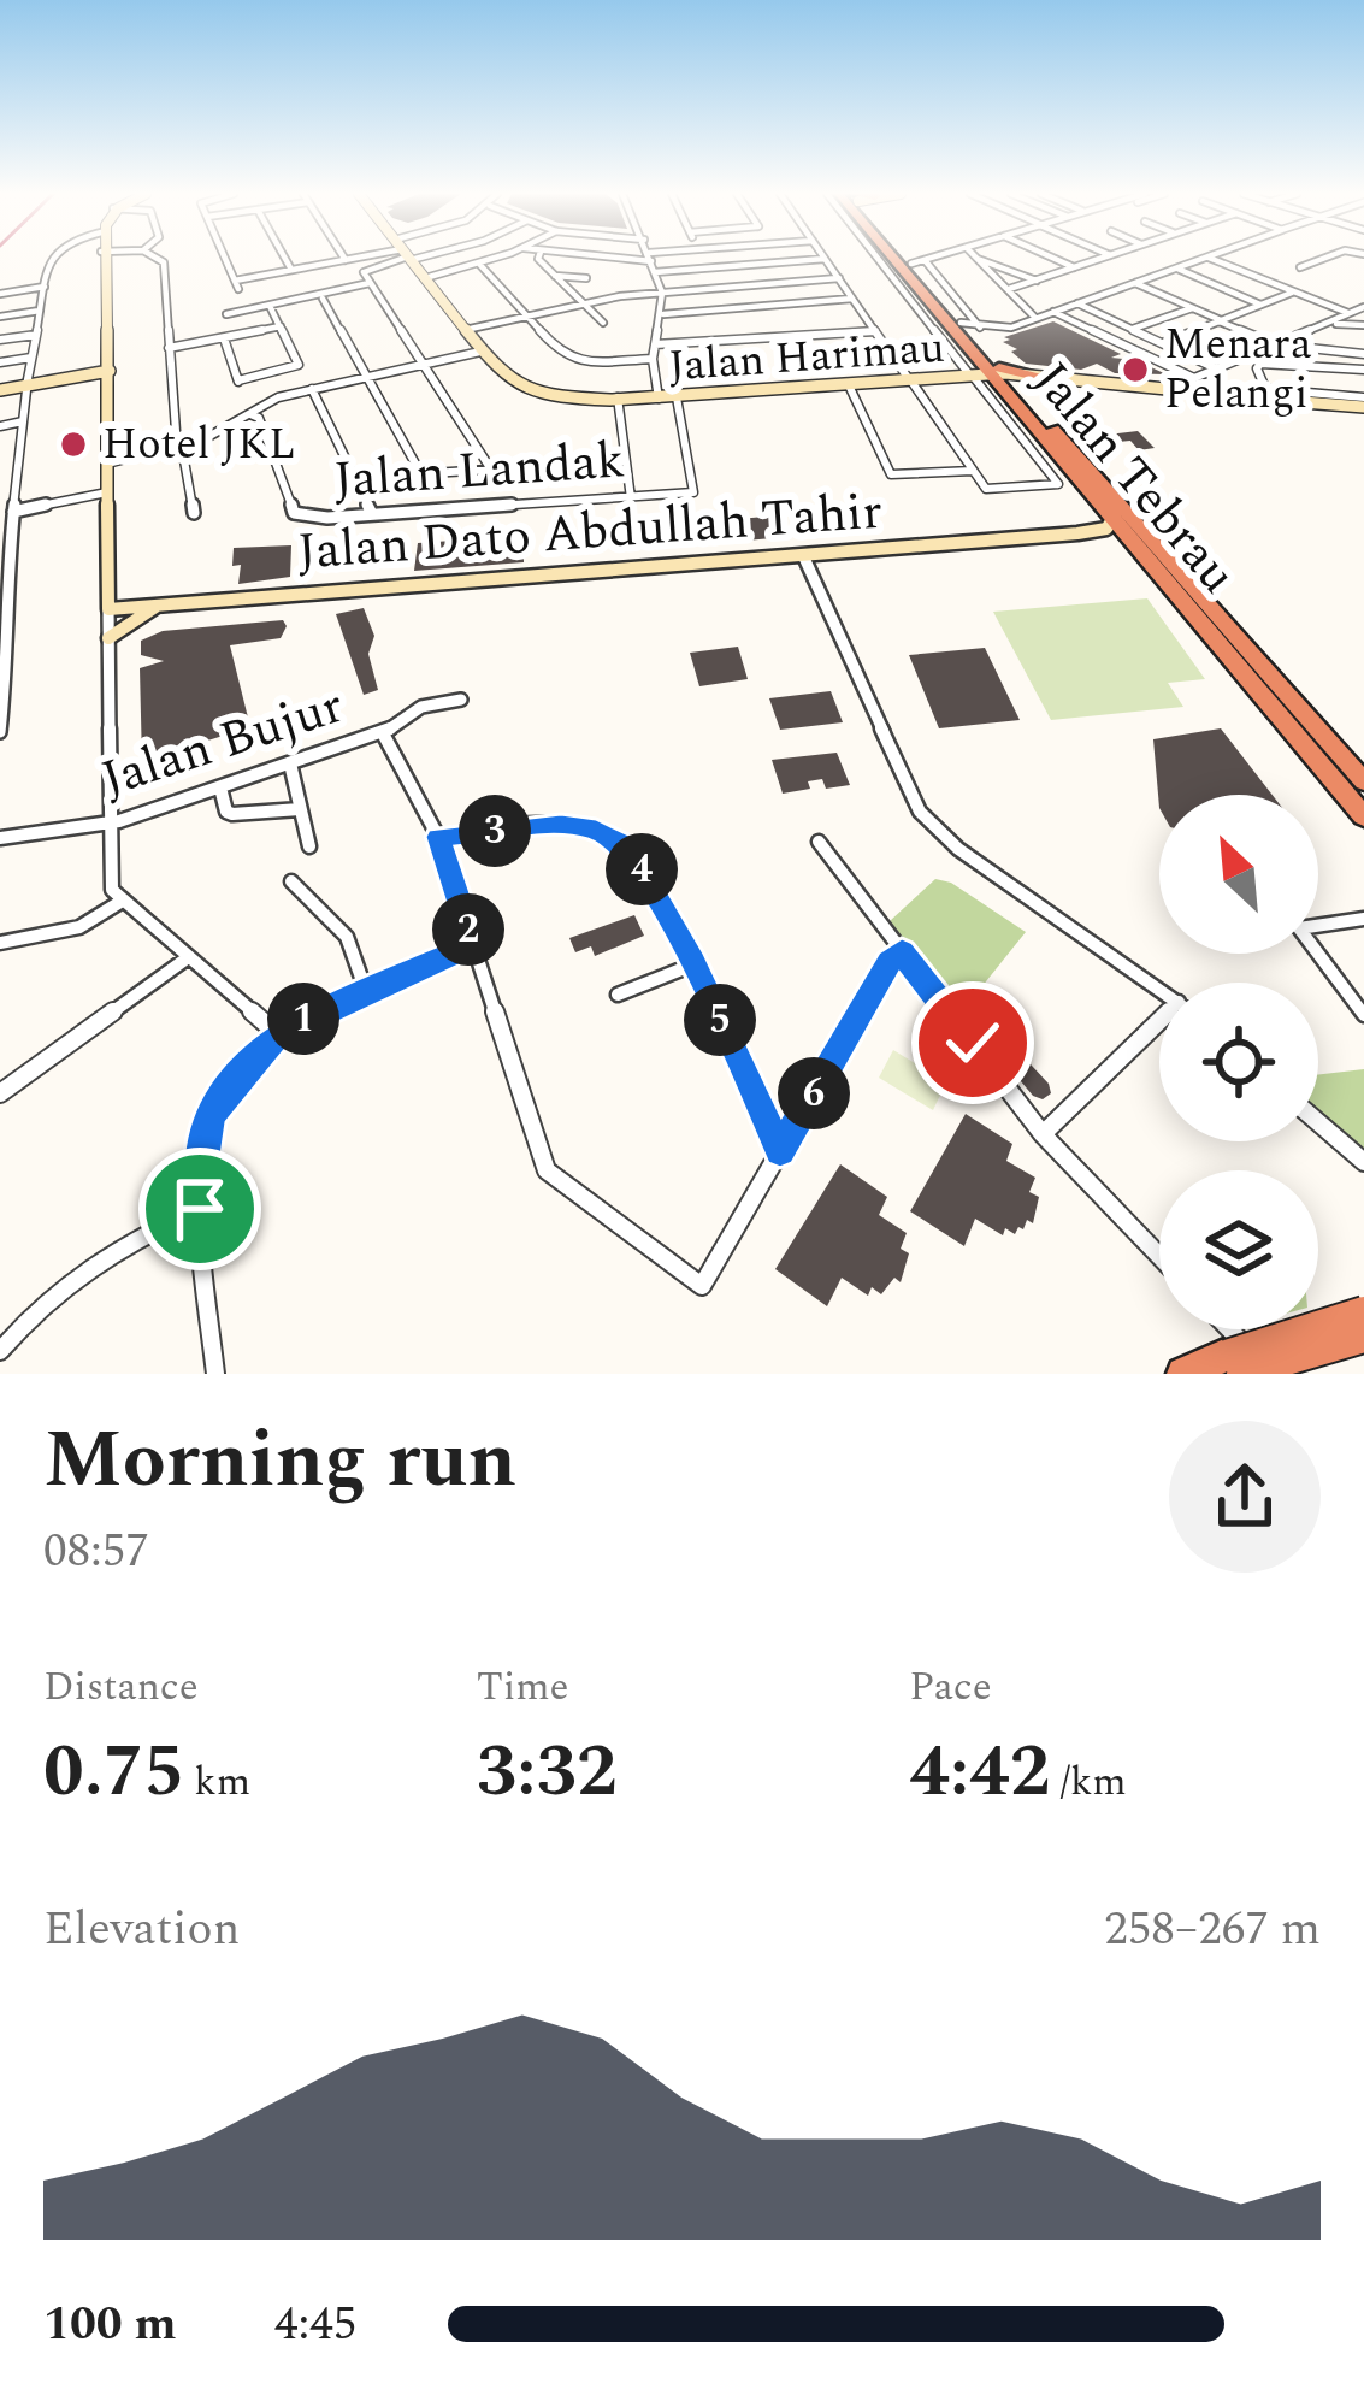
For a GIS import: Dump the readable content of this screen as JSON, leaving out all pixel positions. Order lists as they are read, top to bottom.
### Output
{
  "streets": {
    "highway": ["Jalan Tebrau"],
    "street": [
      "Jalan Harimau",
      "Jalan Landak",
      "Jalan Dato Abdullah Tahir",
      "Jalan Bujur"
    ]
  },
  "crossings": [
    ["Jalan Harimau", "Jalan Landak"],
    ["Jalan Harimau", "Jalan Tebrau"],
    ["Jalan Tebrau", "Jalan Dato Abdullah Tahir"]
  ],
  "places": ["Menara Pelangi", "Hotel JKL"],
  "north": "top left",
  "page": {
    "pins": [
      "3",
      "4",
      "2",
      "1",
      "5",
      "6"
    ],
    "heading": ["Morning run", "08:57"],
    "stats": [
      ["Distance", "0.75 km"],
      ["Time", "3:32"],
      ["Pace", "4:42 /km"]
    ],
    "chart": ["Elevation", "258–267 m"],
    "list": [
      {
        "name": "100 m",
        "note": "4:45"
      }
    ]
  }
}
